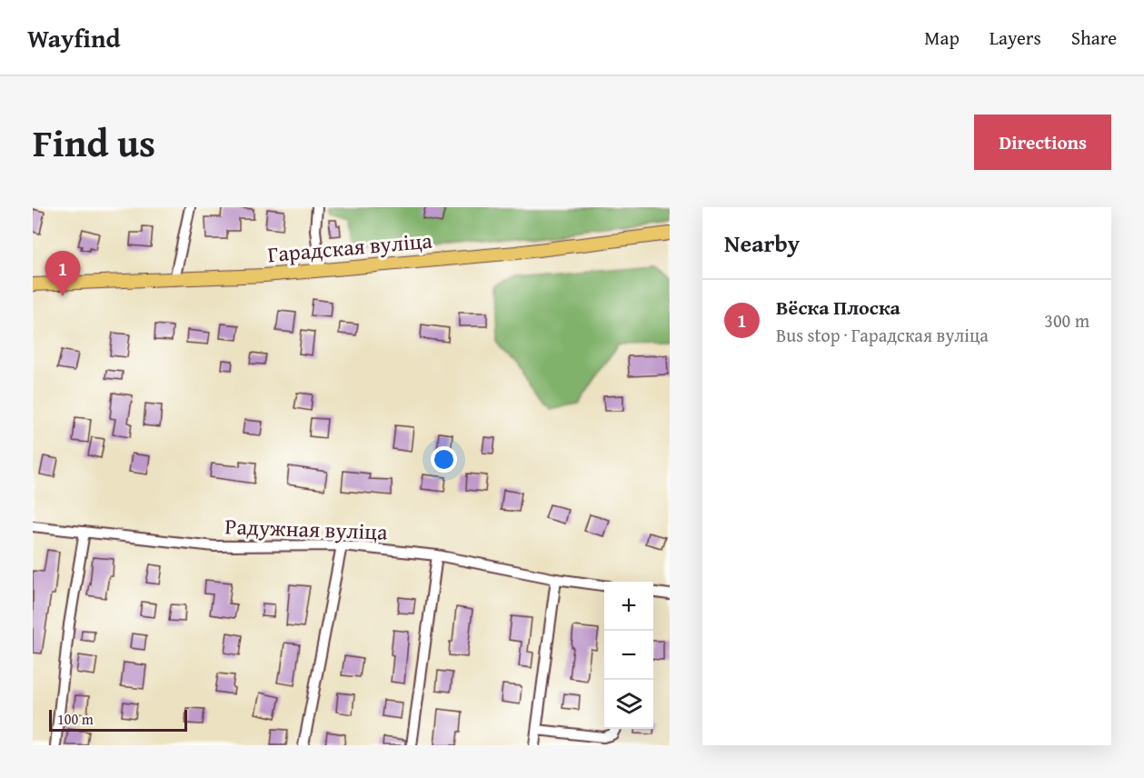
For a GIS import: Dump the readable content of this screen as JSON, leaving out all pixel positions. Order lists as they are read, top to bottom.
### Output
{
  "streets": {
    "main road": ["Гарадская вуліца"],
    "street": ["Радужная вуліца"]
  },
  "scale_bar": "100 m",
  "page": {
    "header": "Wayfind",
    "nav": ["Map", "Layers", "Share"],
    "title": "Find us",
    "buttons": "Directions",
    "heading": "Nearby",
    "pins": "1",
    "list": [
      {
        "mark": "1",
        "name": "Вёска Плоска",
        "note": "Bus stop · Гарадская вуліца",
        "value": "300 m"
      }
    ],
    "map_buttons": ["+", "−"],
    "scale": "100 m"
  }
}
